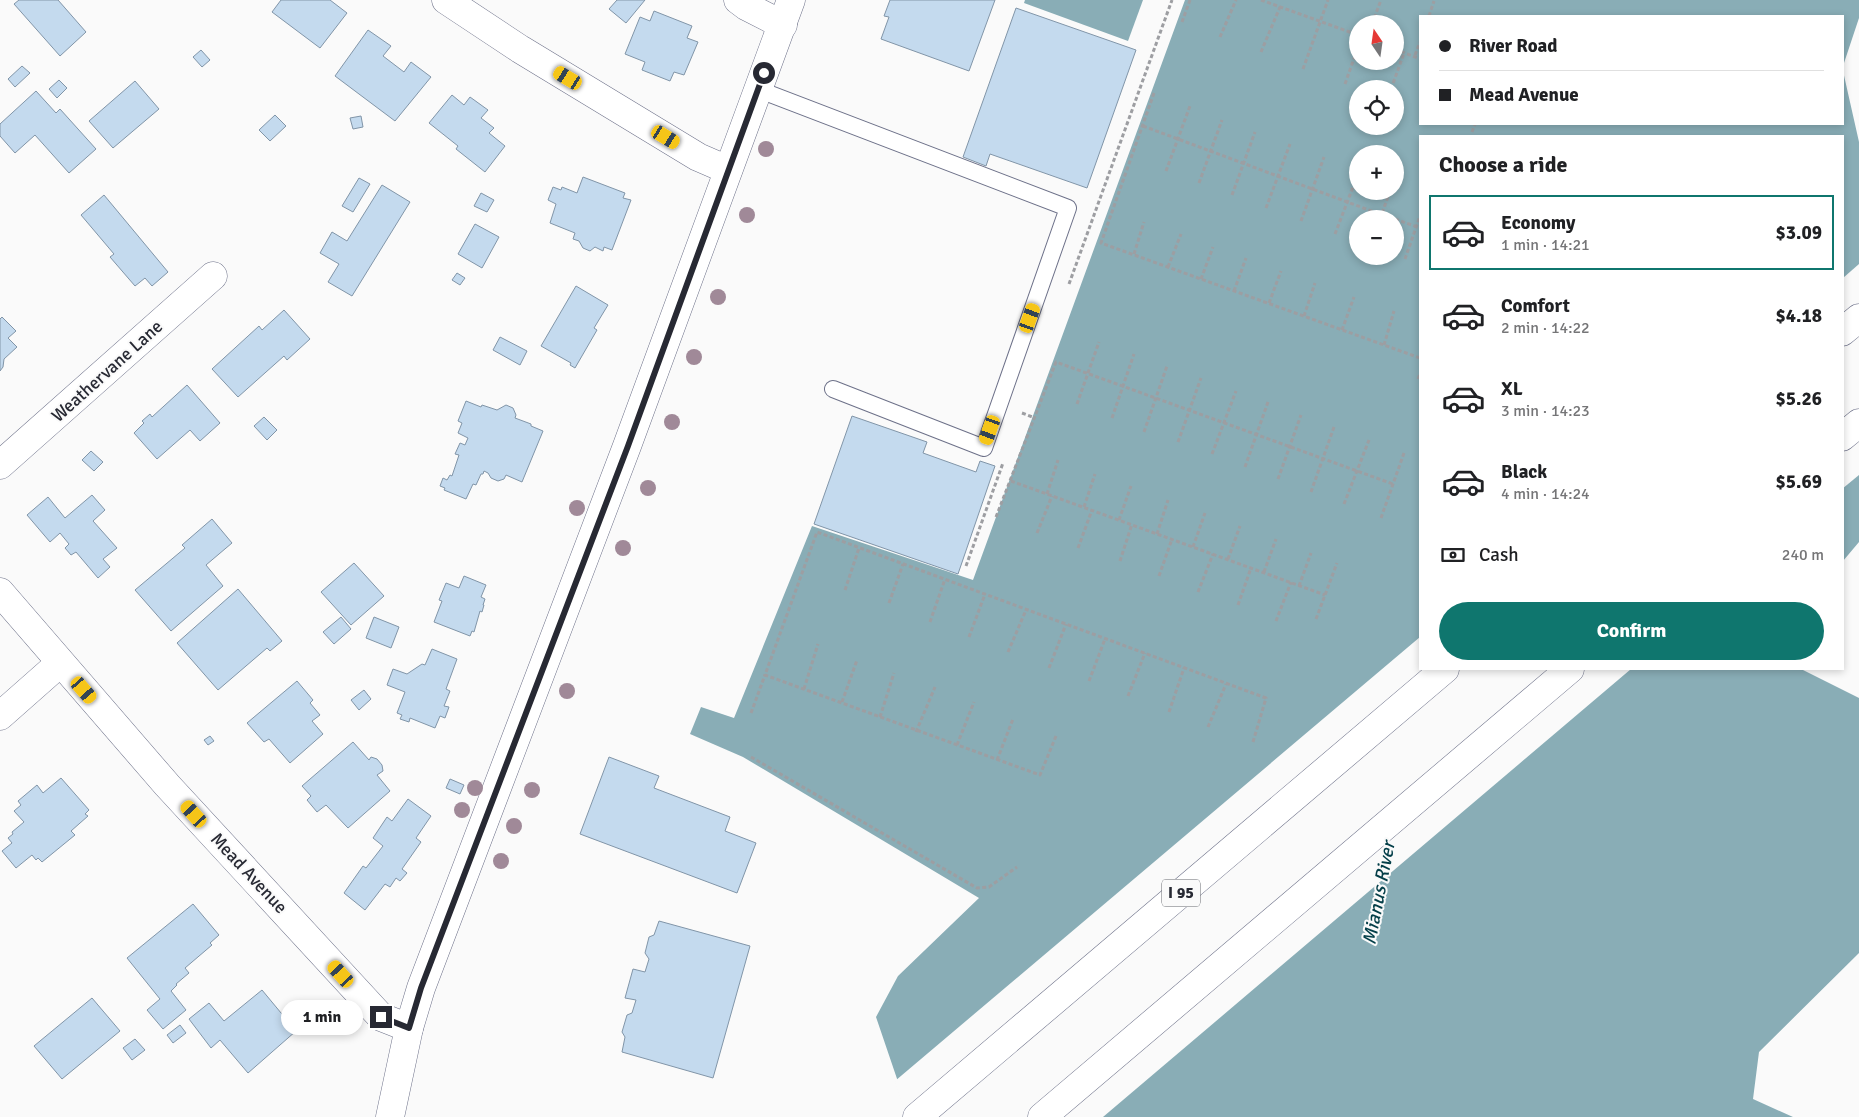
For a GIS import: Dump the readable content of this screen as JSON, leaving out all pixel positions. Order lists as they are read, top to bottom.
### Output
{
  "streets": {
    "main road": ["Weathervane Lane", "Mead Avenue", "I 95"]
  },
  "water": ["Mianus River"],
  "north": "top",
  "page": {
    "map_buttons": ["+", "−"],
    "banner": ["River Road", "Mead Avenue"],
    "heading": "Choose a ride",
    "list": [
      {
        "name": "Economy",
        "note": "1 min · 14:21",
        "value": "$3.09"
      },
      {
        "name": "Comfort",
        "note": "2 min · 14:22",
        "value": "$4.18"
      },
      {
        "name": "XL",
        "note": "3 min · 14:23",
        "value": "$5.26"
      },
      {
        "name": "Black",
        "note": "4 min · 14:24",
        "value": "$5.69"
      }
    ],
    "pay": ["Cash", "240 m"],
    "buttons": "Confirm",
    "bubble": "1 min"
  }
}
